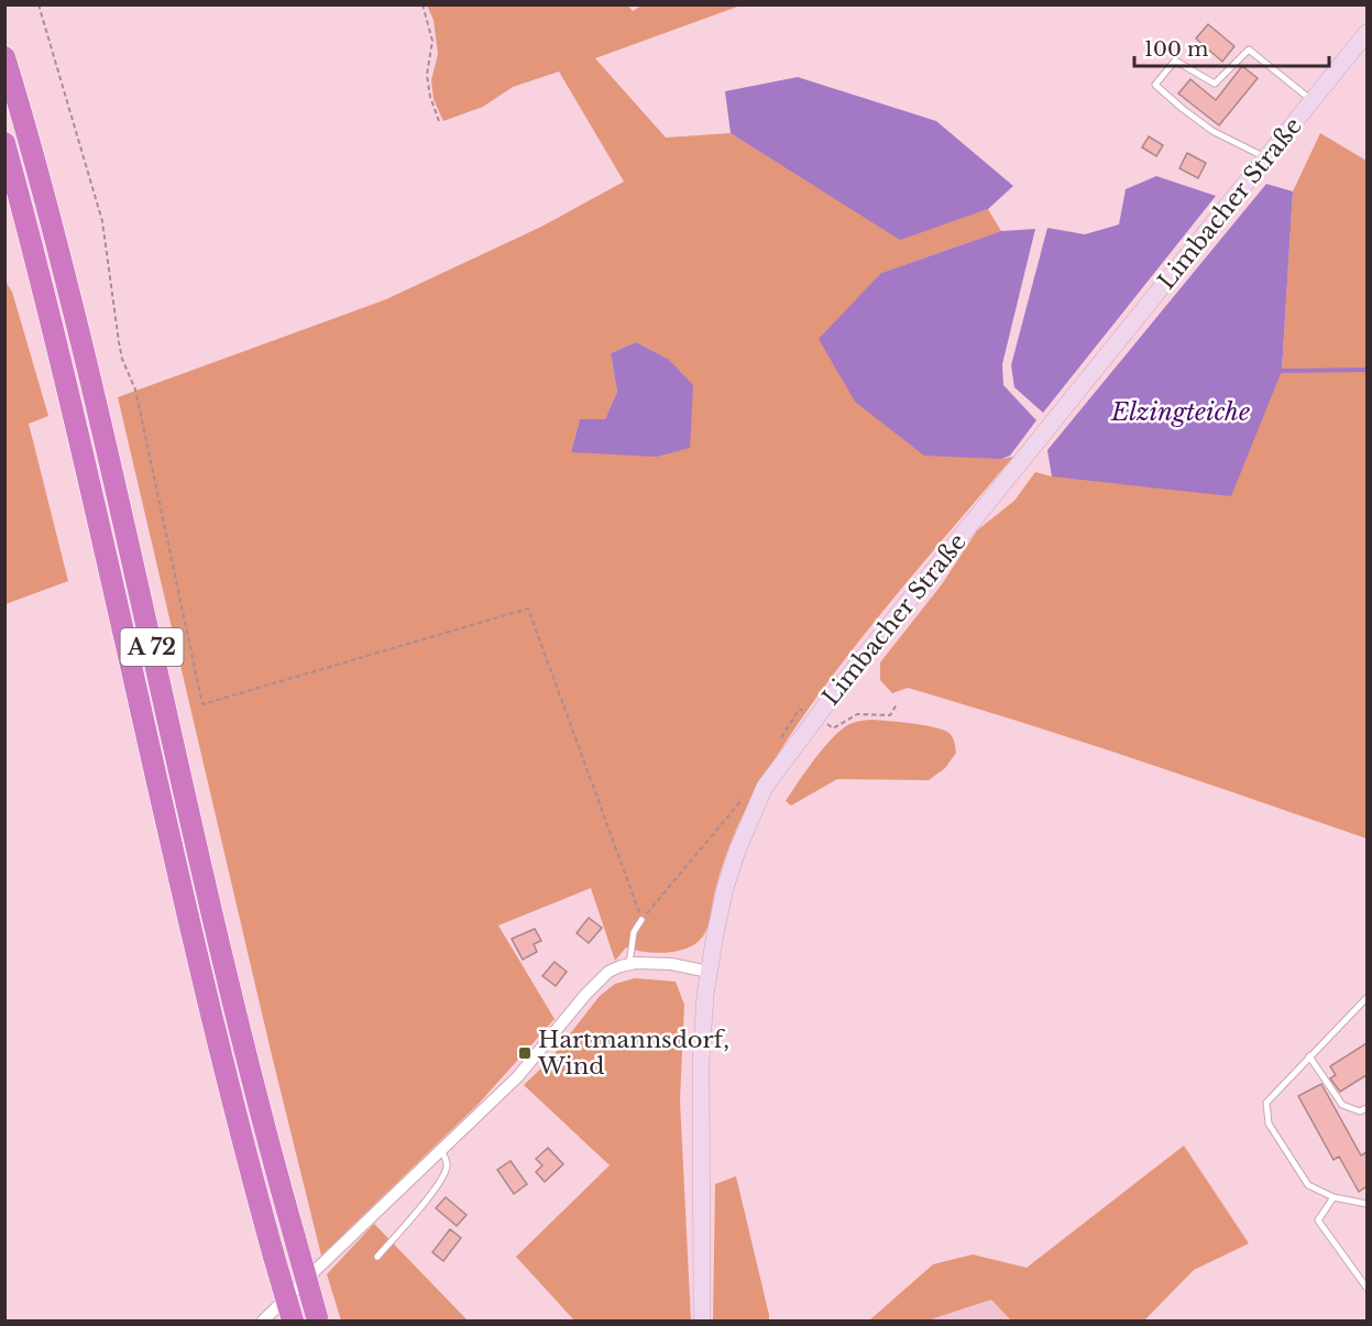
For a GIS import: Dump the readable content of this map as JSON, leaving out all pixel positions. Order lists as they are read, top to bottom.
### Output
{
  "streets": {
    "highway": ["A 72"],
    "main road": ["Limbacher Straße"]
  },
  "water": ["Elzingteiche"],
  "places": {
    "transit": ["Hartmannsdorf, Wind"]
  },
  "scale_bar": "100 m"
}
